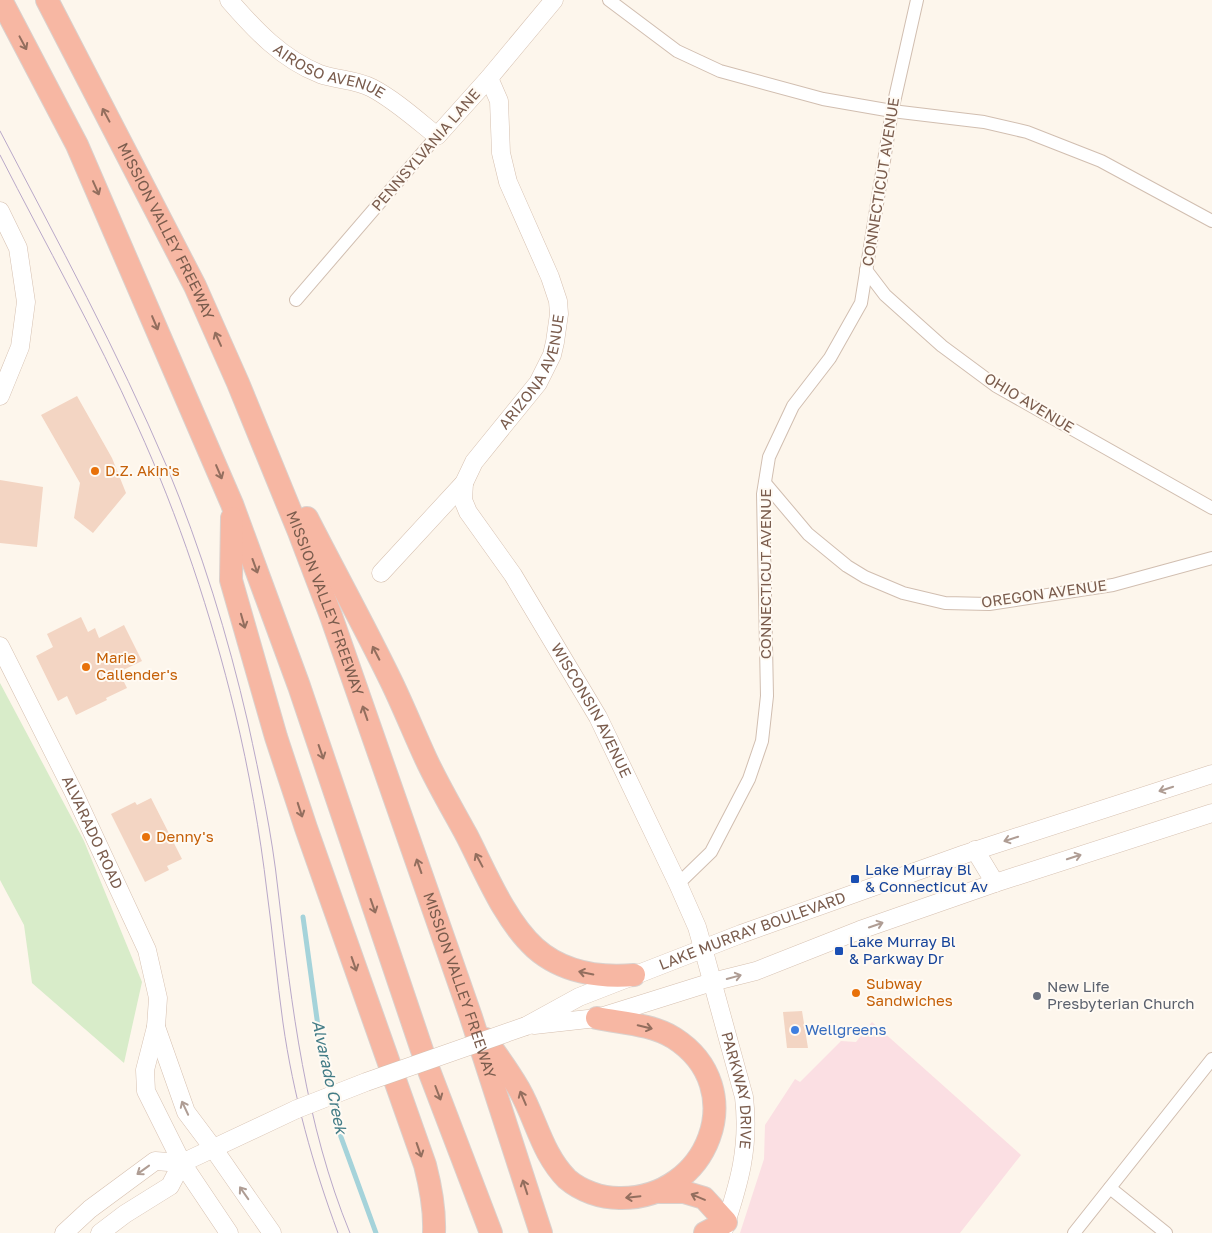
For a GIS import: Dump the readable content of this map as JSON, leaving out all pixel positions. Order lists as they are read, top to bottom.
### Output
{
  "streets": {
    "highway": ["MISSION VALLEY FREEWAY"],
    "main road": [
      "AIROSO AVENUE",
      "PENNSYLVANIA LANE",
      "ARIZONA AVENUE",
      "WISCONSIN AVENUE",
      "ALVARADO ROAD",
      "LAKE MURRAY BOULEVARD",
      "PARKWAY DRIVE"
    ],
    "street": ["CONNECTICUT AVENUE", "OHIO AVENUE", "OREGON AVENUE"]
  },
  "crossings": [
    ["AIROSO AVENUE", "PENNSYLVANIA LANE"],
    ["PENNSYLVANIA LANE", "ARIZONA AVENUE"],
    ["CONNECTICUT AVENUE", "OHIO AVENUE"],
    ["CONNECTICUT AVENUE", "OREGON AVENUE"],
    ["CONNECTICUT AVENUE", "WISCONSIN AVENUE"],
    ["ARIZONA AVENUE", "WISCONSIN AVENUE"],
    ["WISCONSIN AVENUE", "LAKE MURRAY BOULEVARD"],
    ["WISCONSIN AVENUE", "PARKWAY DRIVE"],
    ["ALVARADO ROAD", "LAKE MURRAY BOULEVARD"],
    ["LAKE MURRAY BOULEVARD", "PARKWAY DRIVE"]
  ],
  "water": ["Alvarado Creek"],
  "places": {
    "other": [
      "D.Z. Akin's",
      "Marie Callender's",
      "Denny's",
      "Subway Sandwiches",
      "New Life Presbyterian Church",
      "Wellgreens"
    ],
    "transit": ["Lake Murray Bl & Connecticut Av", "Lake Murray Bl & Parkway Dr"]
  }
}
